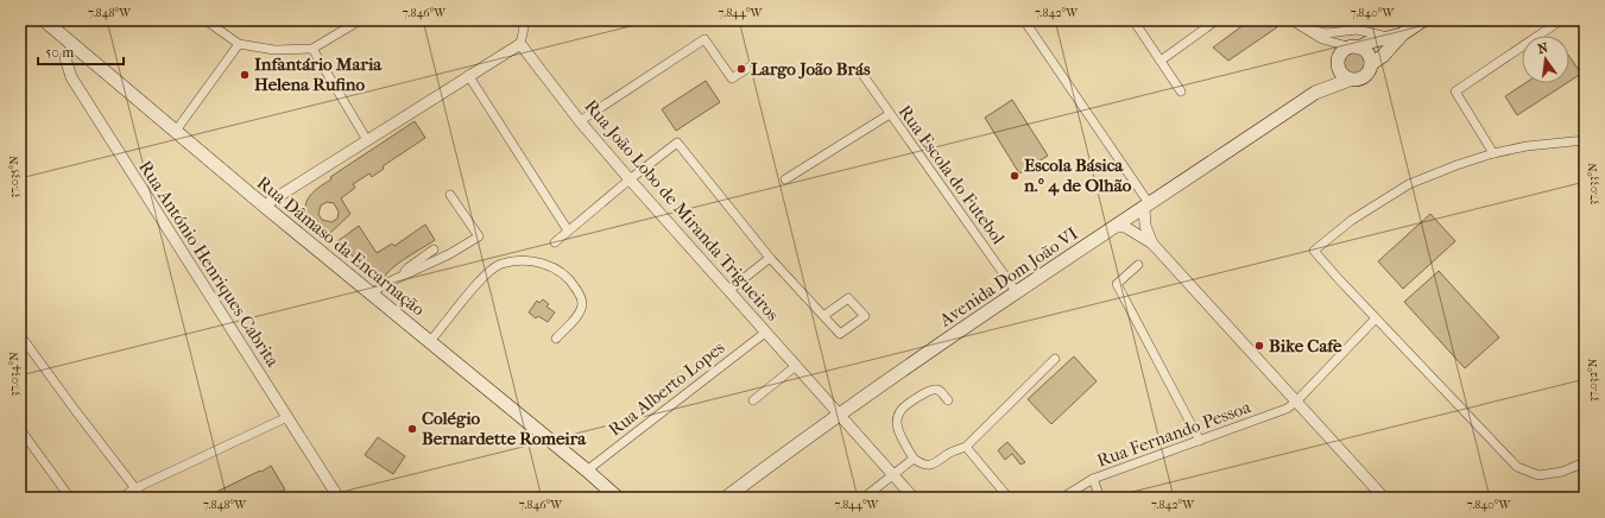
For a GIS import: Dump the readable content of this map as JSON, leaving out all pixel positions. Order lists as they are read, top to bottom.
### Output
{
  "streets": {
    "main road": ["Rua Dâmaso da Encarnação", "Avenida Dom João VI"],
    "street": [
      "Rua Escola do Futebol",
      "Rua João Lobo de Miranda Trigueiros",
      "Rua António Henriques Cabrita",
      "Rua Alberto Lopes",
      "Rua Fernando Pessoa"
    ]
  },
  "crossings": [
    ["Rua Escola do Futebol", "Avenida Dom João VI"],
    ["Rua João Lobo de Miranda Trigueiros", "Avenida Dom João VI"],
    ["Rua João Lobo de Miranda Trigueiros", "Rua Alberto Lopes"],
    ["Rua Dâmaso da Encarnação", "Rua António Henriques Cabrita"],
    ["Rua Dâmaso da Encarnação", "Rua Alberto Lopes"]
  ],
  "places": [
    "Largo João Brás",
    "Infantário Maria Helena Rufino",
    "Escola Básica n.º 4 de Olhão",
    "Bike Cafe",
    "Colégio Bernardette Romeira"
  ],
  "scale_bar": "50 m",
  "north": "top",
  "coordinates": [
    "7.848°W",
    "7.846°W",
    "7.844°W",
    "7.842°W",
    "7.840°W",
    "37.035°N",
    "37.033°N",
    "37.034°N",
    "37.032°N"
  ]
}
